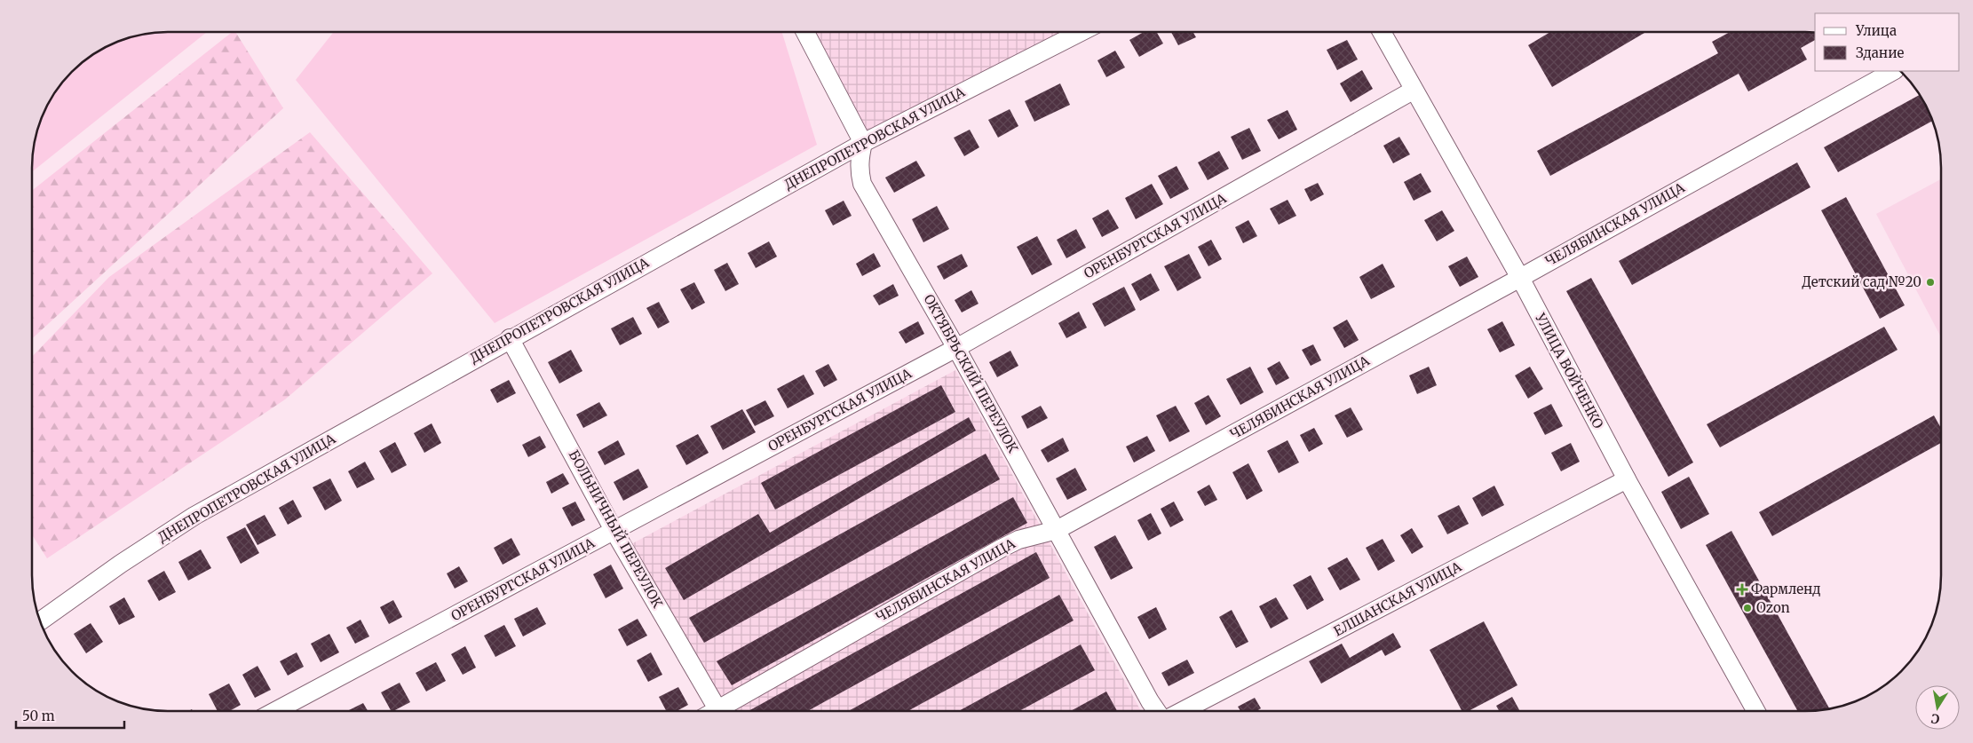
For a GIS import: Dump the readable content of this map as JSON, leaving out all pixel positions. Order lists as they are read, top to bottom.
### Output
{
  "streets": {
    "street": [
      "ДНЕПРОПЕТРОВСКАЯ УЛИЦА",
      "ЧЕЛЯБИНСКАЯ УЛИЦА",
      "ОРЕНБУРГСКАЯ УЛИЦА",
      "УЛИЦА ВОЙЧЕНКО",
      "ОКТЯБРЬСКИЙ ПЕРЕУЛОК",
      "БОЛЬНИЧНЫЙ ПЕРЕУЛОК",
      "ЕЛШАНСКАЯ УЛИЦА"
    ]
  },
  "crossings": [
    ["ДНЕПРОПЕТРОВСКАЯ УЛИЦА", "ОКТЯБРЬСКИЙ ПЕРЕУЛОК"],
    ["ДНЕПРОПЕТРОВСКАЯ УЛИЦА", "БОЛЬНИЧНЫЙ ПЕРЕУЛОК"],
    ["ЧЕЛЯБИНСКАЯ УЛИЦА", "УЛИЦА ВОЙЧЕНКО"],
    ["ЧЕЛЯБИНСКАЯ УЛИЦА", "ОКТЯБРЬСКИЙ ПЕРЕУЛОК"],
    ["ОРЕНБУРГСКАЯ УЛИЦА", "УЛИЦА ВОЙЧЕНКО"],
    ["ОРЕНБУРГСКАЯ УЛИЦА", "ОКТЯБРЬСКИЙ ПЕРЕУЛОК"],
    ["ОРЕНБУРГСКАЯ УЛИЦА", "БОЛЬНИЧНЫЙ ПЕРЕУЛОК"],
    ["УЛИЦА ВОЙЧЕНКО", "ЕЛШАНСКАЯ УЛИЦА"]
  ],
  "places": {
    "other": ["Детский сад №20", "Ozon"],
    "health": ["Фармленд"]
  },
  "legend": ["Улица", "Здание"],
  "scale_bar": "50 m",
  "north": "bottom"
}
